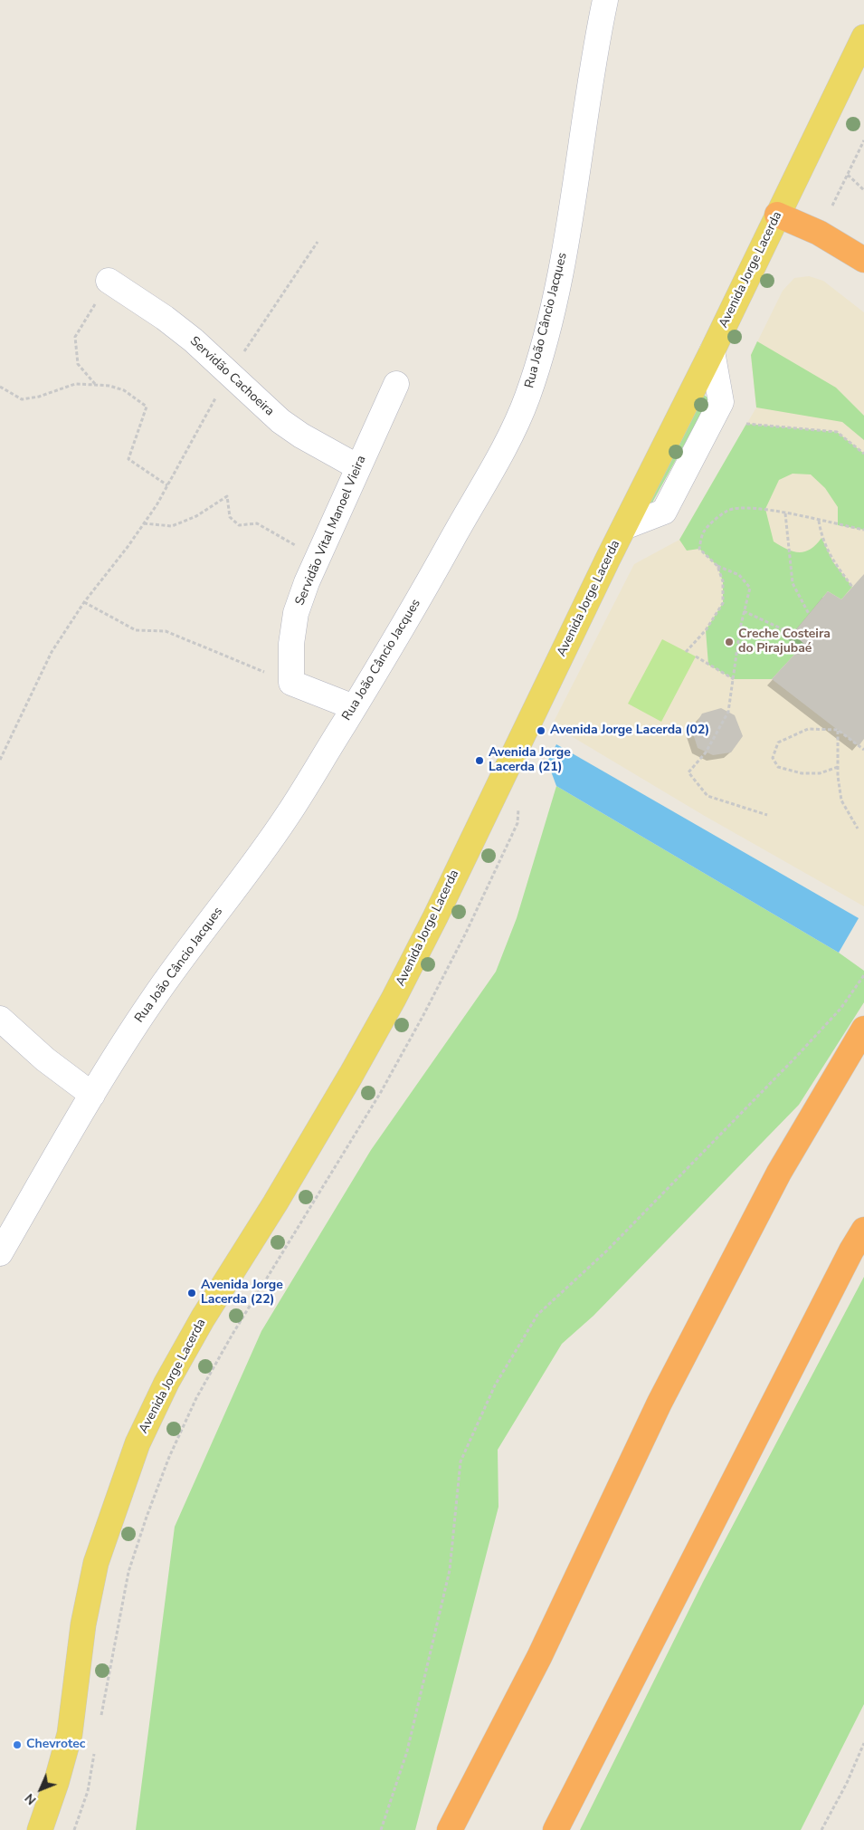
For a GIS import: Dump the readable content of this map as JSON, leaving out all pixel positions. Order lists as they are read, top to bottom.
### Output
{
  "streets": {
    "main road": ["Avenida Jorge Lacerda"],
    "street": ["Rua João Câncio Jacques", "Servidão Cachoeira", "Servidão Vital Manoel Vieira"]
  },
  "crossings": [
    ["Servidão Cachoeira", "Servidão Vital Manoel Vieira"]
  ],
  "places": [
    "Creche Costeira do Pirajubaé",
    "Avenida Jorge Lacerda (02)",
    "Avenida Jorge Lacerda (21)",
    "Avenida Jorge Lacerda (22)",
    "Chevrotec"
  ],
  "north": "bottom left"
}
